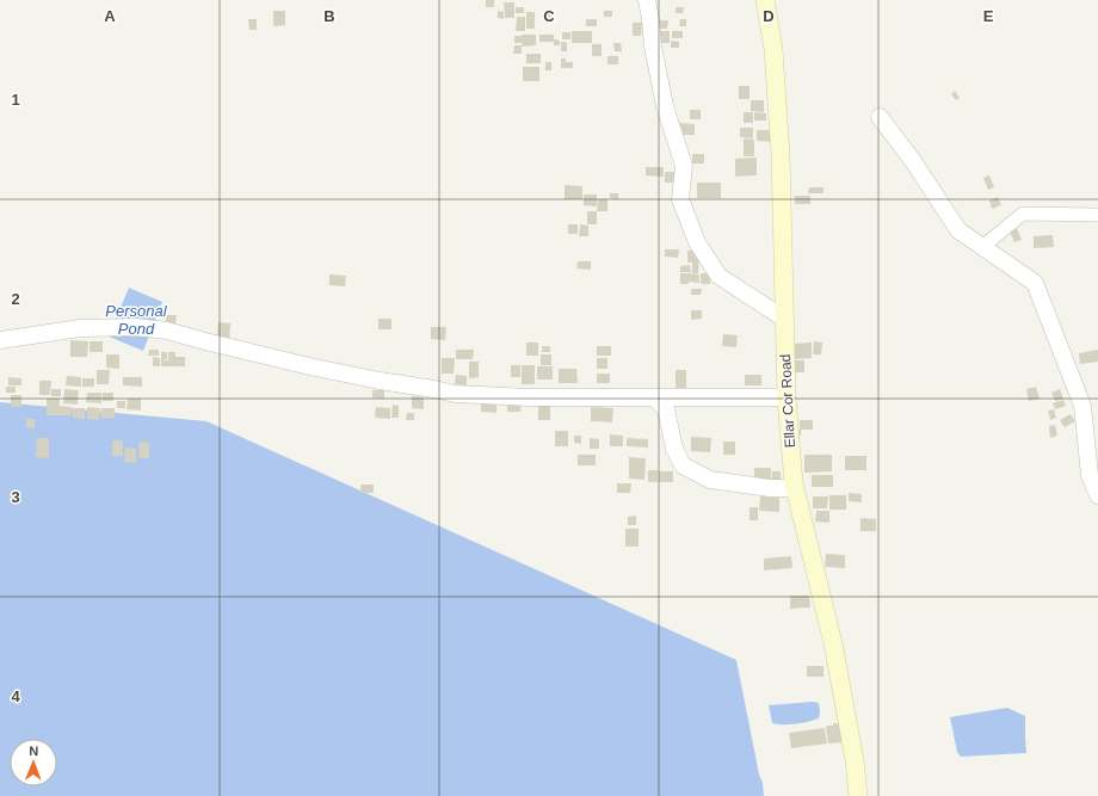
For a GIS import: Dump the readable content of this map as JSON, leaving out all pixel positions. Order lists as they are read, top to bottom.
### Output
{
  "streets": {
    "main road": ["Ellar Cor Road"]
  },
  "water": ["Personal Pond"],
  "north": "top",
  "grid": {
    "columns": [
      "A",
      "B",
      "C",
      "D",
      "E"
    ],
    "rows": [
      "1",
      "2",
      "3",
      "4"
    ]
  }
}
